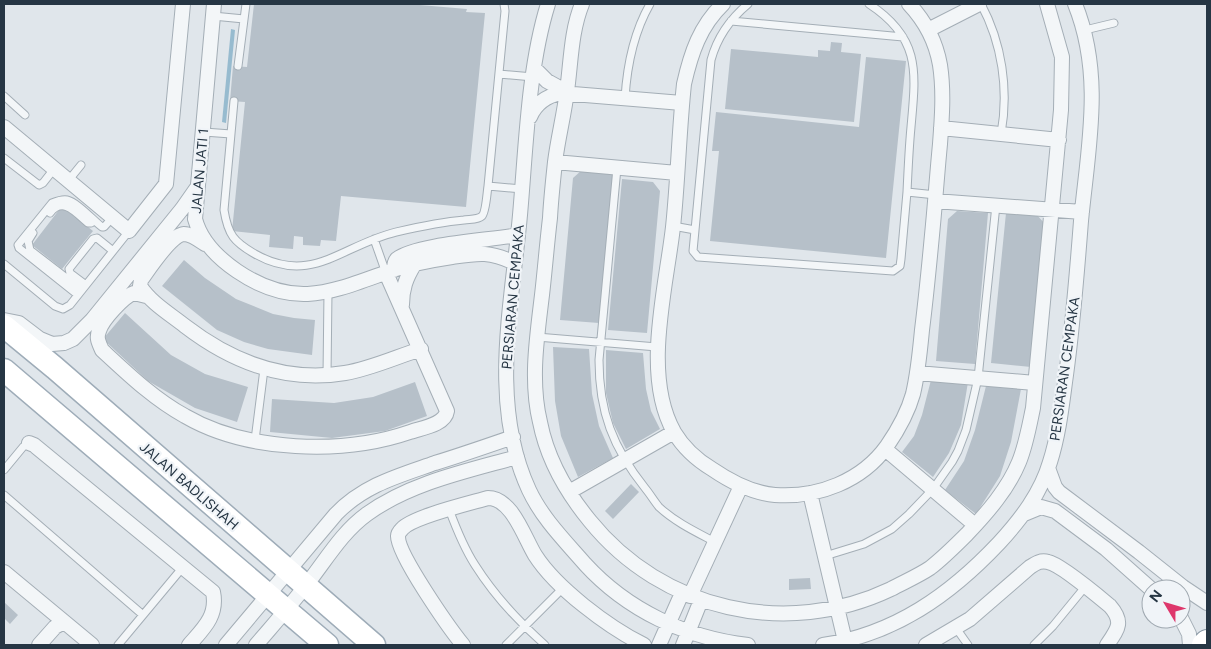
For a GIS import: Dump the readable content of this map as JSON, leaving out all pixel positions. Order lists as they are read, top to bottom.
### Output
{
  "streets": {
    "main road": ["JALAN BADLISHAH"],
    "street": ["JALAN JATI 1", "PERSIARAN CEMPAKA"]
  },
  "crossings": [
    ["JALAN JATI 1", "PERSIARAN CEMPAKA"]
  ],
  "north": "top left"
}
